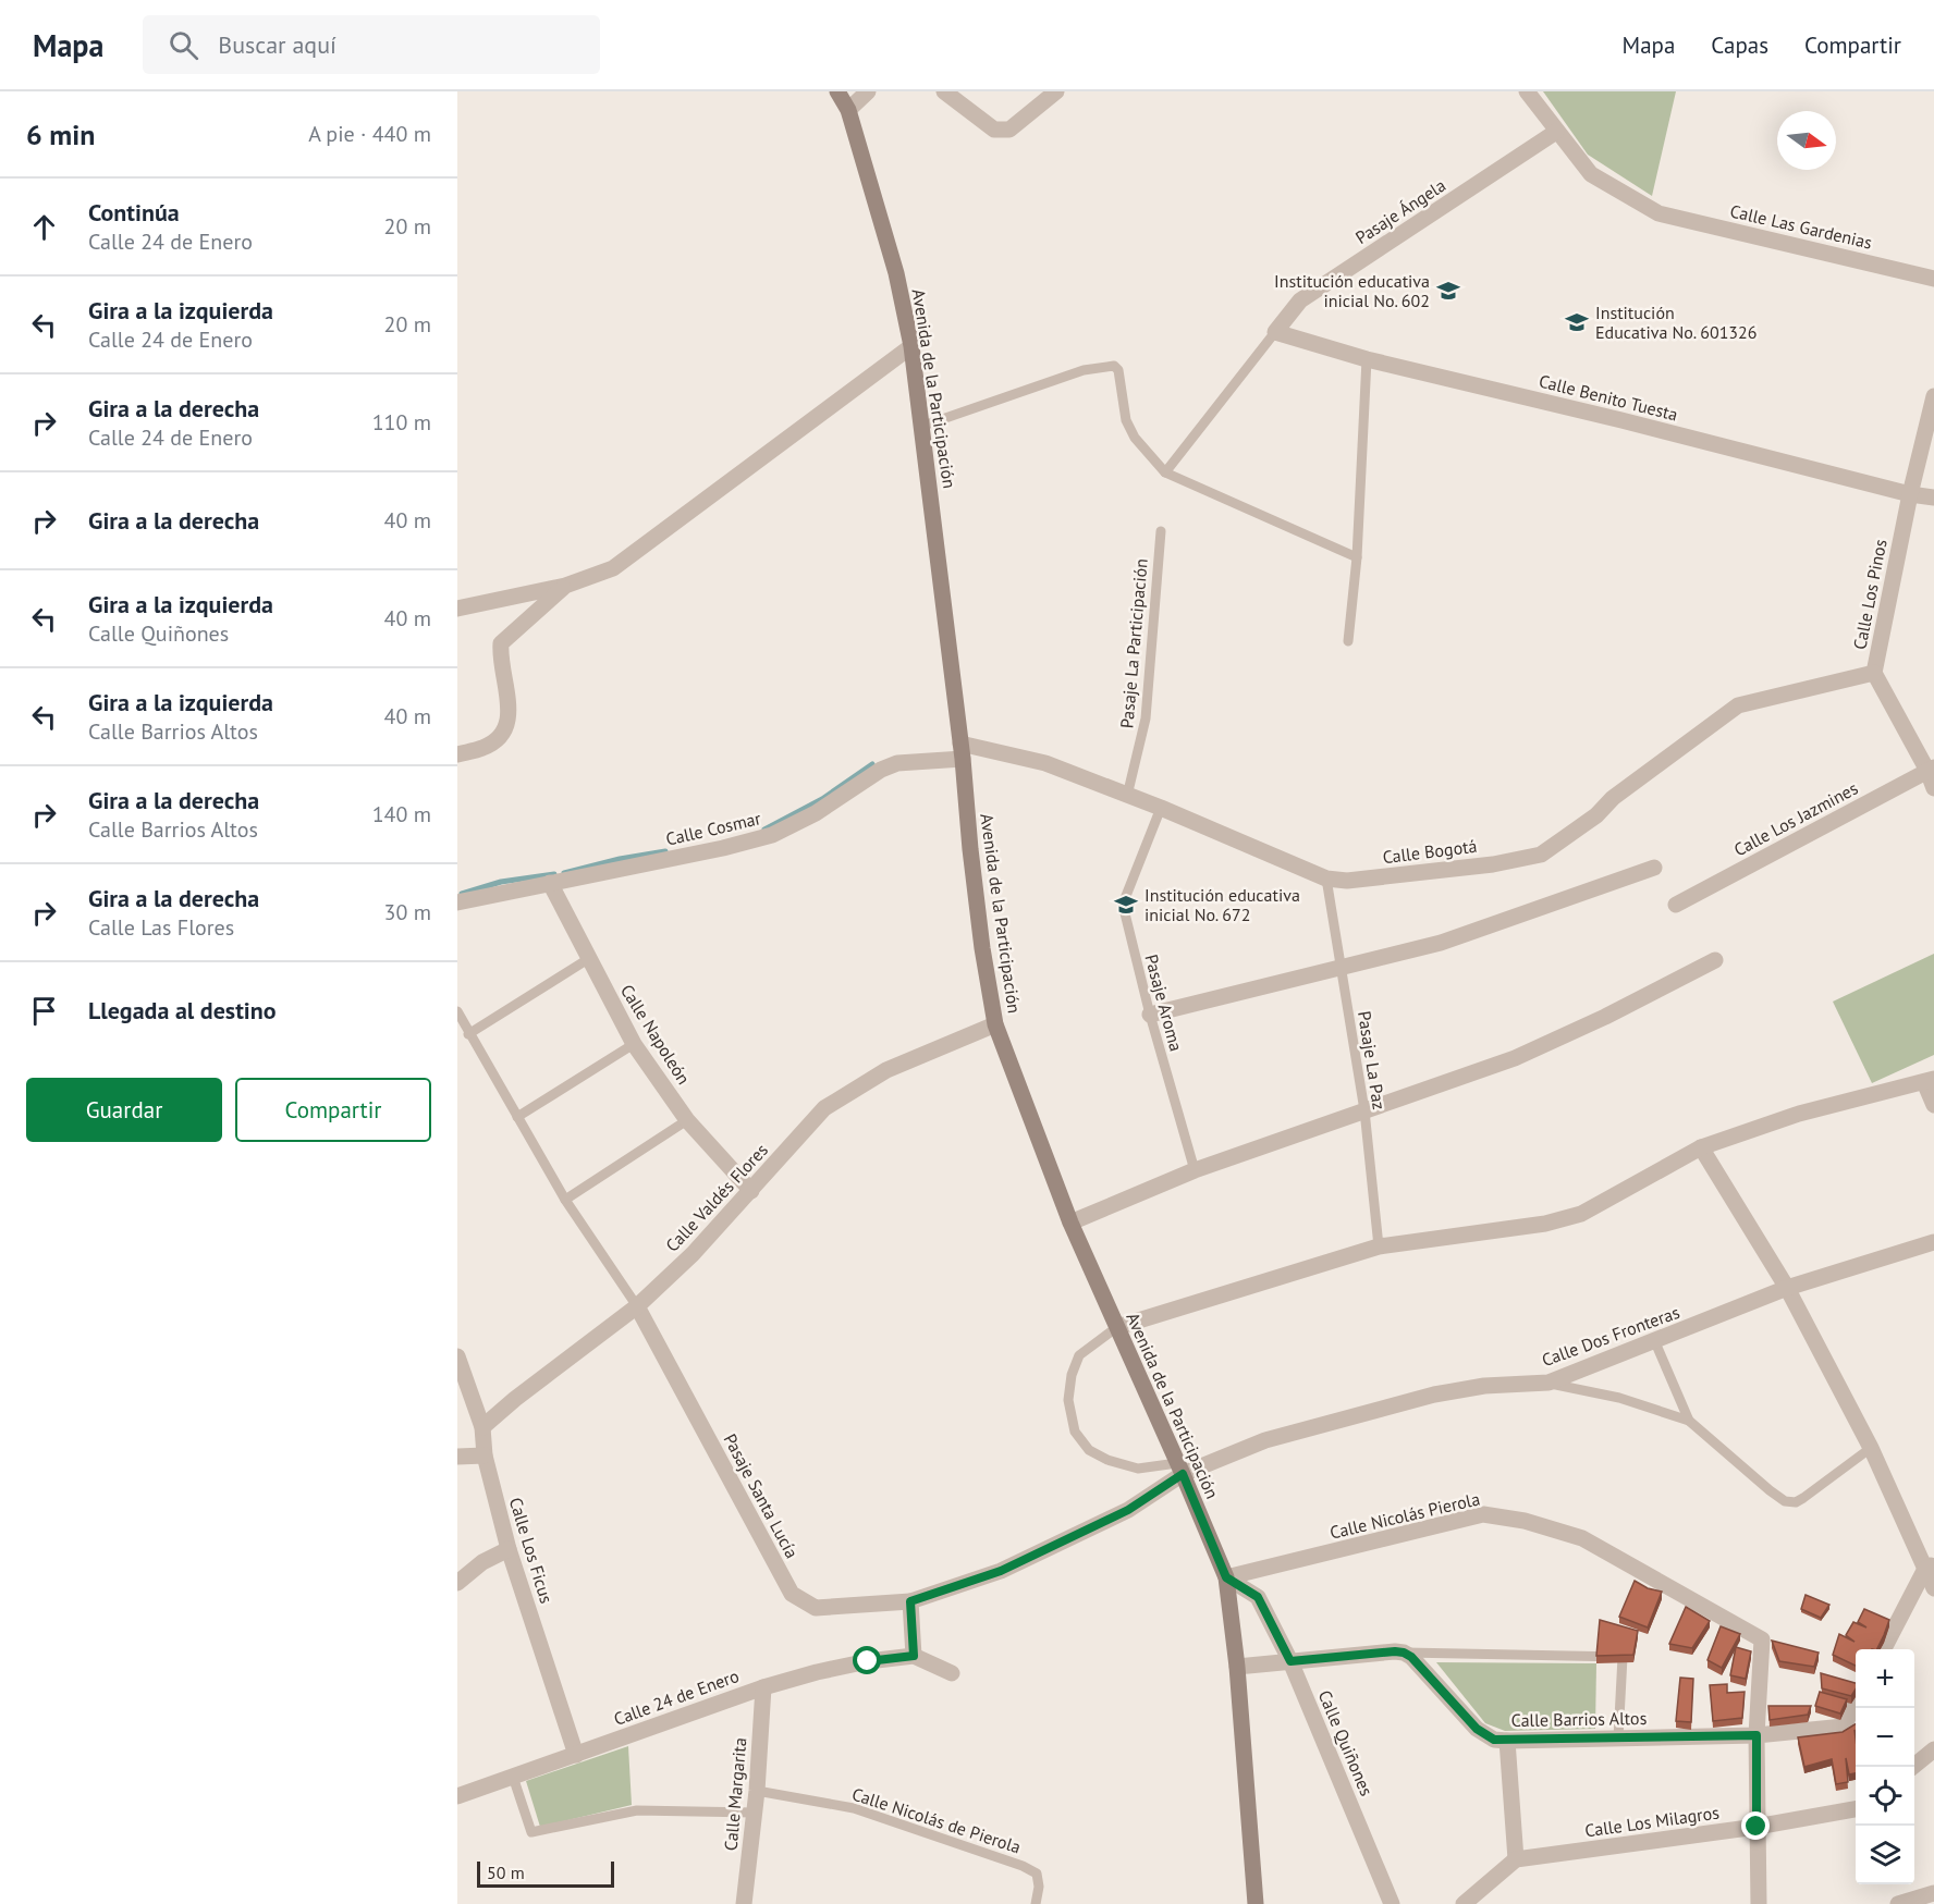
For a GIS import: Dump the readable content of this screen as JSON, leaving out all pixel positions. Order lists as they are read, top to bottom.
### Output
{
  "streets": {
    "main road": ["Avenida de la Participación"],
    "street": [
      "Pasaje Ángela",
      "Calle Las Gardenias",
      "Calle Benito Tuesta",
      "Calle Los Pinos",
      "Calle Los Jazmines",
      "Calle Cosmar",
      "Calle Bogotá",
      "Calle Napoleón",
      "Calle Valdés Flores",
      "Calle Dos Fronteras",
      "Pasaje Santa Lucía",
      "Calle Nicolás Pierola",
      "Calle Los Ficus",
      "Calle 24 de Enero",
      "Calle Barrios Altos",
      "Calle Quiñones",
      "Calle Margarita",
      "Calle Los Milagros"
    ],
    "lane": [
      "Pasaje La Participación",
      "Pasaje Aroma",
      "Pasaje La Paz",
      "Calle Nicolás de Pierola"
    ]
  },
  "crossings": [
    ["Pasaje Ángela", "Calle Las Gardenias"],
    ["Pasaje Ángela", "Calle Benito Tuesta"],
    ["Avenida de la Participación", "Calle Cosmar"],
    ["Avenida de la Participación", "Calle Bogotá"],
    ["Avenida de la Participación", "Calle Valdés Flores"],
    ["Avenida de la Participación", "Calle Dos Fronteras"],
    ["Avenida de la Participación", "Calle Nicolás Pierola"],
    ["Avenida de la Participación", "Calle Quiñones"],
    ["Calle Benito Tuesta", "Calle Los Pinos"],
    ["Calle Los Pinos", "Calle Los Jazmines"],
    ["Calle Los Pinos", "Calle Bogotá"],
    ["Pasaje La Participación", "Calle Bogotá"],
    ["Calle Cosmar", "Calle Bogotá"],
    ["Calle Cosmar", "Calle Napoleón"],
    ["Calle Bogotá", "Pasaje Aroma"],
    ["Calle Bogotá", "Pasaje La Paz"],
    ["Calle Napoleón", "Calle Valdés Flores"],
    ["Calle Valdés Flores", "Pasaje Santa Lucía"],
    ["Calle Valdés Flores", "Calle Los Ficus"],
    ["Calle Nicolás Pierola", "Calle Barrios Altos"],
    ["Calle Nicolás Pierola", "Calle Quiñones"],
    ["Calle Los Ficus", "Calle 24 de Enero"],
    ["Calle 24 de Enero", "Calle Margarita"],
    ["Calle Margarita", "Calle Nicolás de Pierola"]
  ],
  "places": {
    "school or university": ["Institución educativa inicial No. 602", "Institución Educativa No. 601326", "Institución educativa inicial No. 672"]
  },
  "scale_bar": "50 m",
  "north": "right",
  "page": {
    "header": "Mapa",
    "search": "Buscar aquí",
    "nav": ["Mapa", "Capas", "Compartir"],
    "heading": ["6 min", "A pie · 440 m"],
    "list": [
      ["Continúa", "Calle 24 de Enero", "20 m"],
      ["Gira a la izquierda", "Calle 24 de Enero", "20 m"],
      ["Gira a la derecha", "Calle 24 de Enero", "110 m"],
      ["Gira a la derecha", "40 m"],
      ["Gira a la izquierda", "Calle Quiñones", "40 m"],
      ["Gira a la izquierda", "Calle Barrios Altos", "40 m"],
      ["Gira a la derecha", "Calle Barrios Altos", "140 m"],
      ["Gira a la derecha", "Calle Las Flores", "30 m"],
      "Llegada al destino"
    ],
    "buttons": ["Guardar", "Compartir"],
    "map_buttons": ["+", "−"],
    "scale": "50 m"
  }
}
